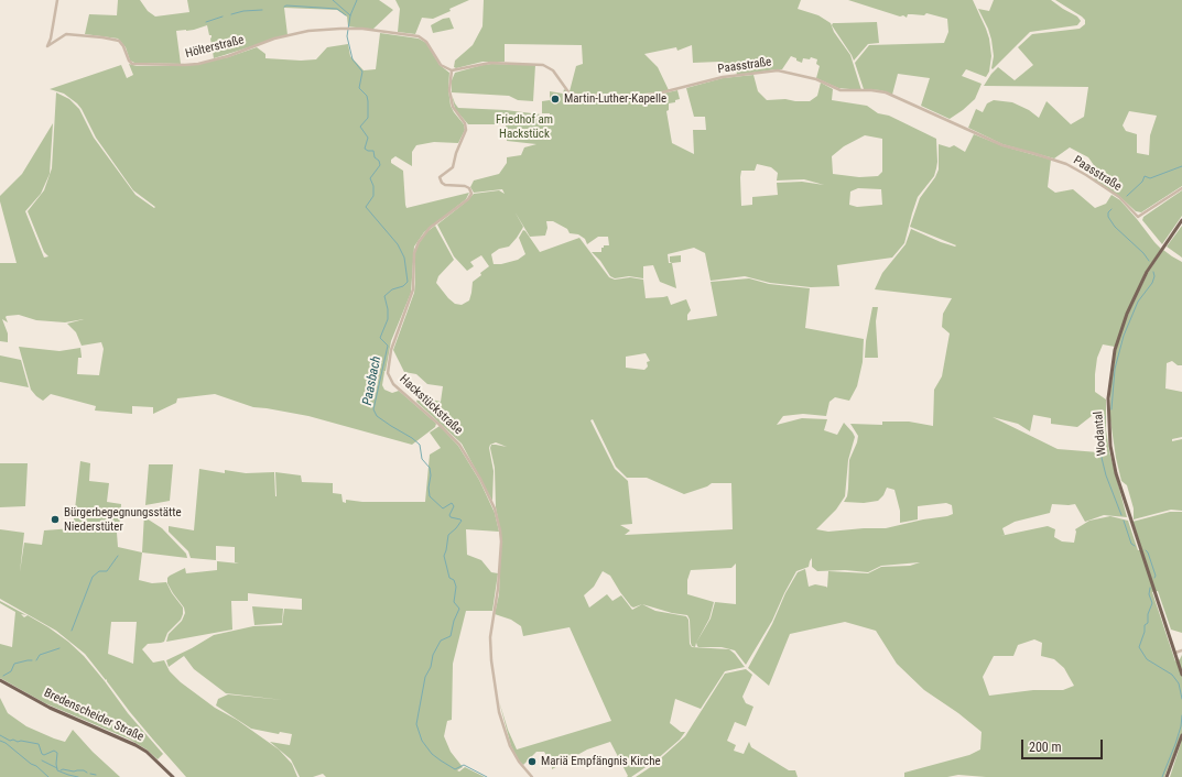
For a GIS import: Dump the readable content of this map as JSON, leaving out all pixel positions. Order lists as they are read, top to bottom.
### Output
{
  "streets": {
    "main road": ["Wodantal", "Bredenscheider Straße"],
    "street": ["Hölterstraße", "Paasstraße", "Hackstückstraße"]
  },
  "crossings": [
    ["Hölterstraße", "Paasstraße"],
    ["Hölterstraße", "Hackstückstraße"],
    ["Paasstraße", "Hackstückstraße"]
  ],
  "water": ["Paasbach"],
  "parks": ["Friedhof am Hackstück"],
  "places": ["Martin-Luther-Kapelle", "Bürgerbegegnungsstätte Niederstüter", "Mariä Empfängnis Kirche"],
  "scale_bar": "200 m"
}
